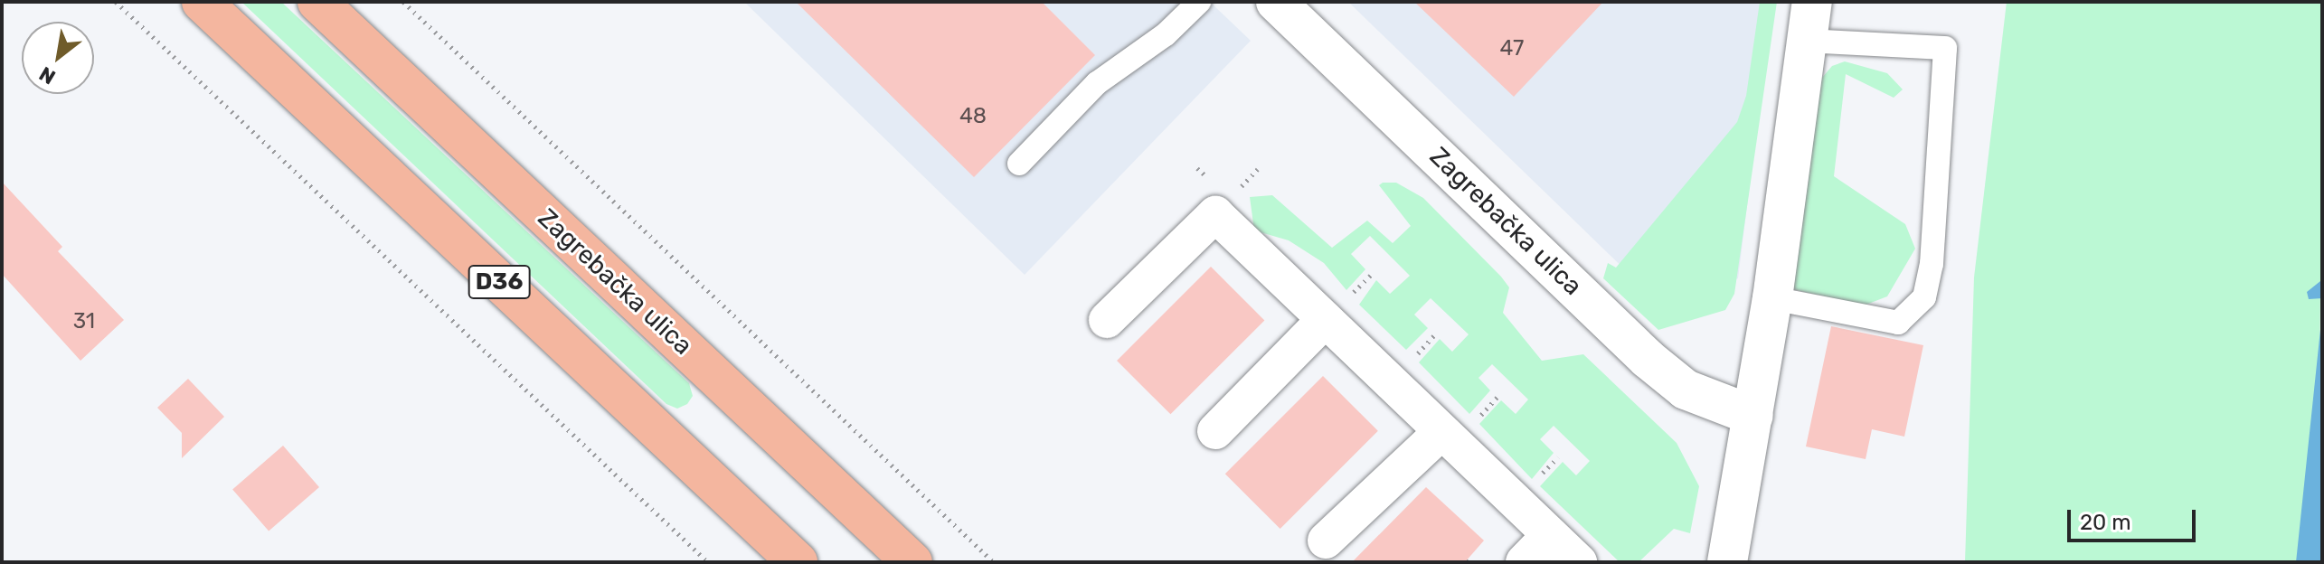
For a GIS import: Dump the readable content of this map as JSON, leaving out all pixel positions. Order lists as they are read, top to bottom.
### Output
{
  "streets": {
    "main road": ["Zagrebačka ulica", "D36"]
  },
  "house_numbers": ["47", "48", "31"],
  "scale_bar": "20 m",
  "north": "bottom left"
}
